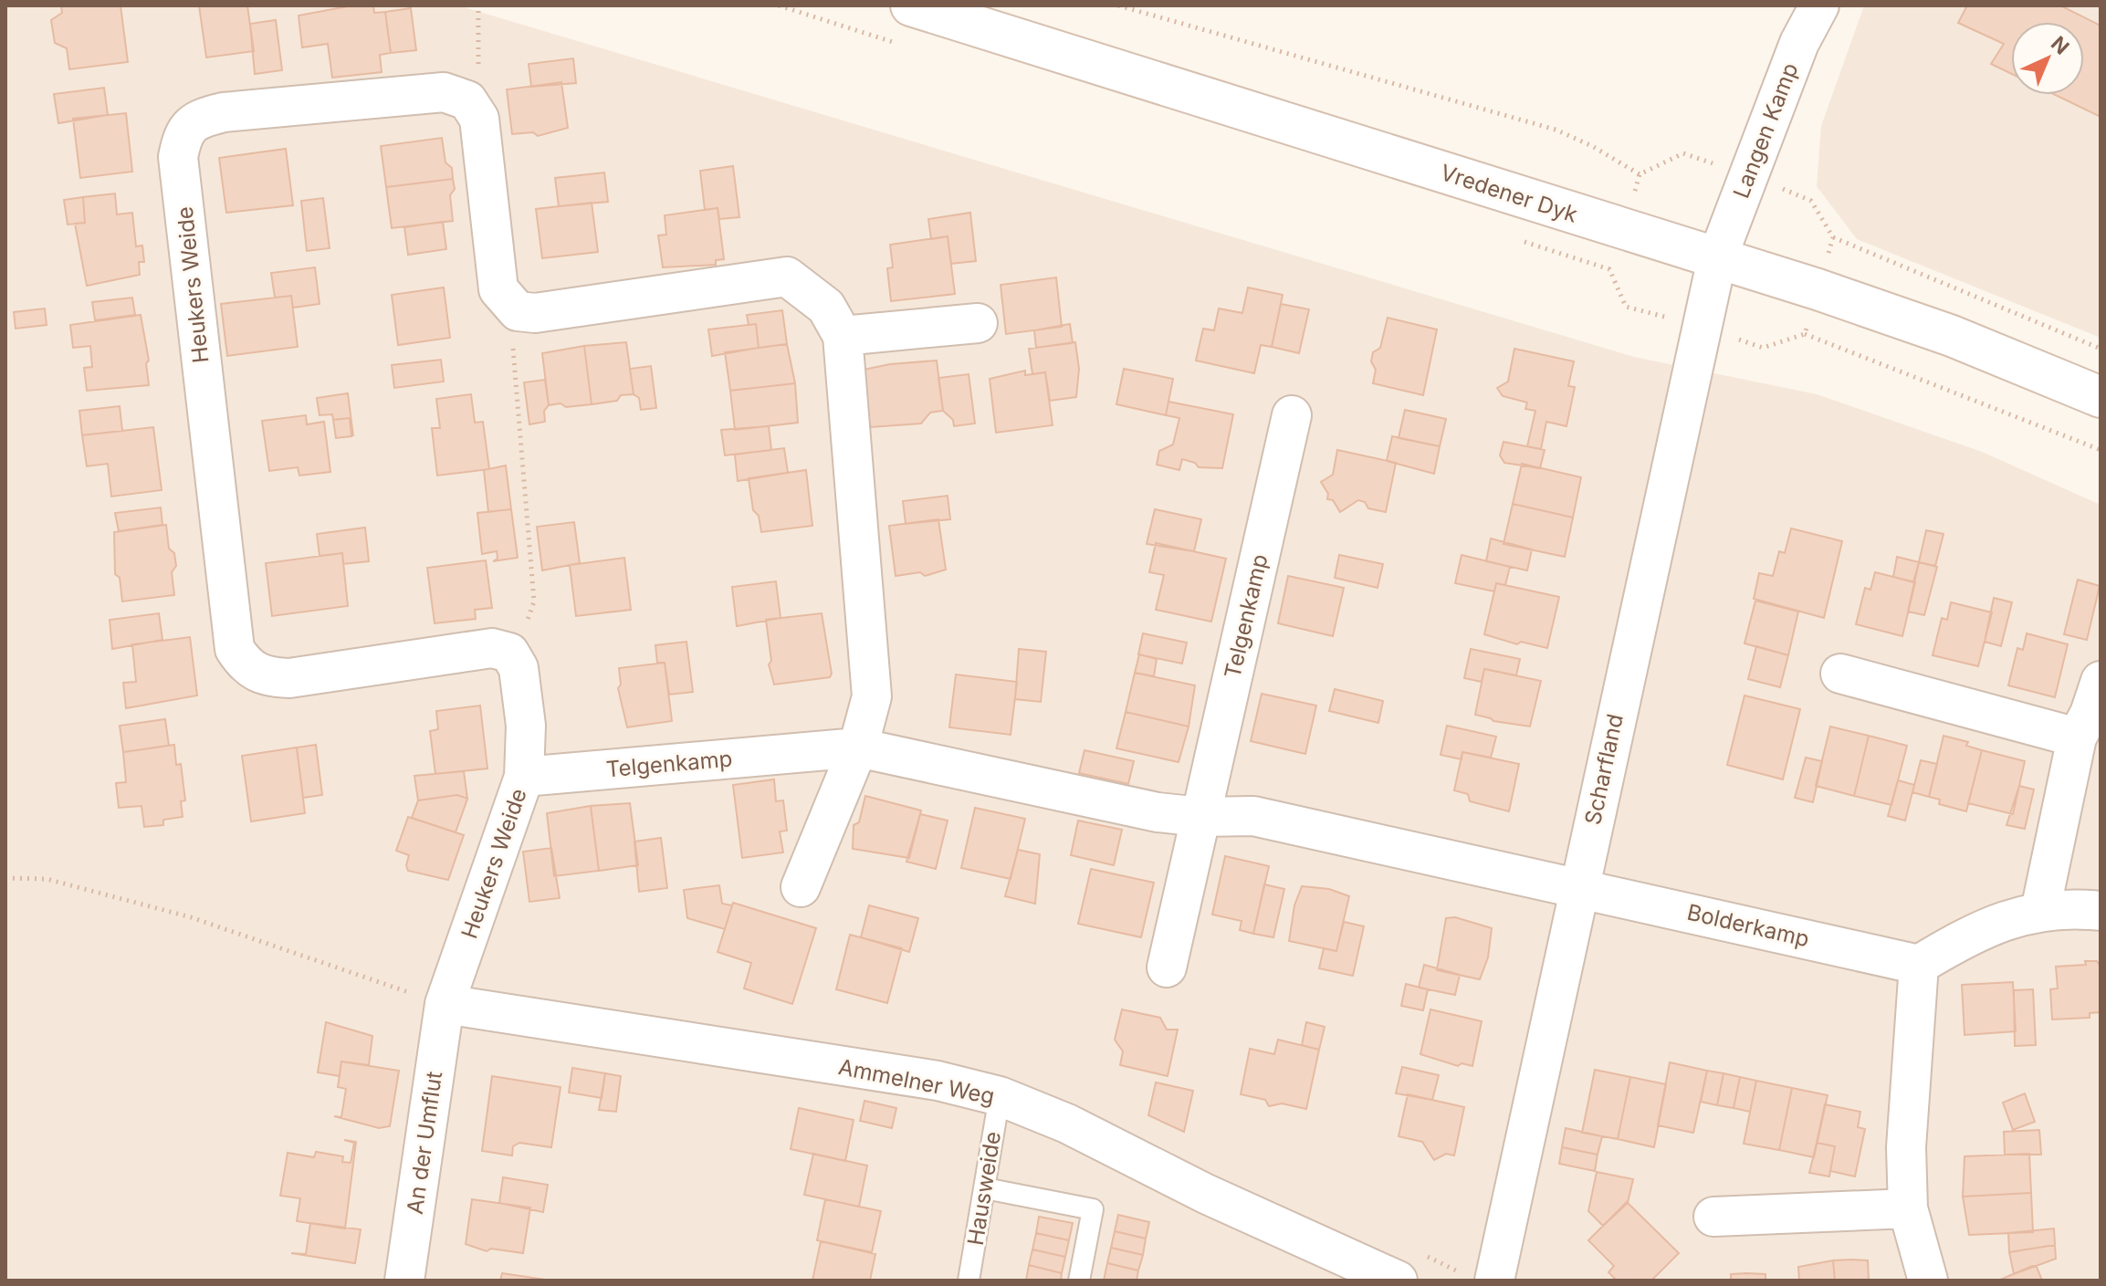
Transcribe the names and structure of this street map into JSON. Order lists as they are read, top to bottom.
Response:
{
  "streets": {
    "main road": ["Vredener Dyk"],
    "street": [
      "Langen Kamp",
      "Heukers Weide",
      "Telgenkamp",
      "Scharfland",
      "Bolderkamp",
      "Ammelner Weg",
      "An der Umflut"
    ],
    "lane": ["Hausweide"]
  },
  "crossings": [
    ["Langen Kamp", "Vredener Dyk"],
    ["Langen Kamp", "Scharfland"],
    ["Vredener Dyk", "Scharfland"],
    ["Heukers Weide", "Telgenkamp"],
    ["Heukers Weide", "Ammelner Weg"],
    ["Heukers Weide", "An der Umflut"],
    ["Telgenkamp", "Scharfland"],
    ["Telgenkamp", "Bolderkamp"],
    ["Scharfland", "Bolderkamp"],
    ["Ammelner Weg", "An der Umflut"],
    ["Ammelner Weg", "Hausweide"]
  ],
  "north": "top right"
}
